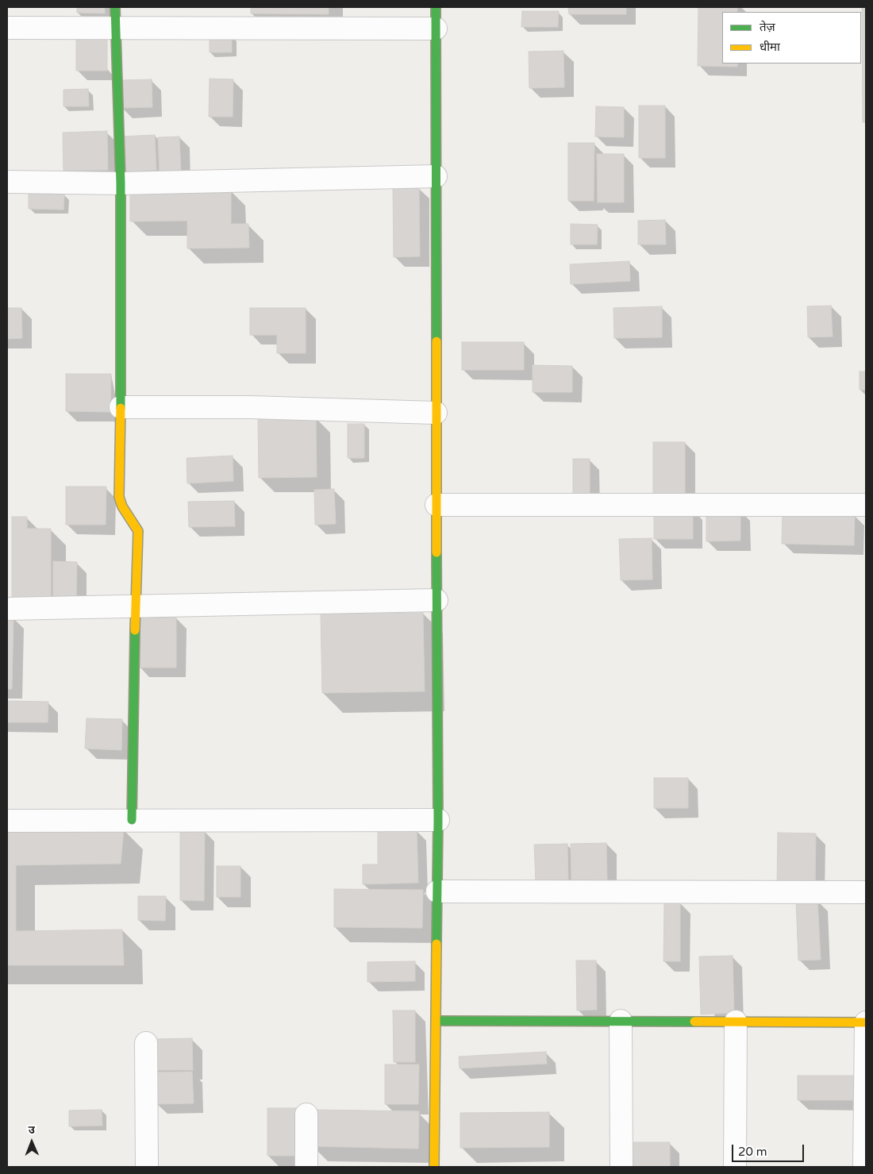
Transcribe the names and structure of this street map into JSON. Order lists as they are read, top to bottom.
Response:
{
  "legend": ["तेज़", "धीमा"],
  "scale_bar": "20 m",
  "north": "top"
}
